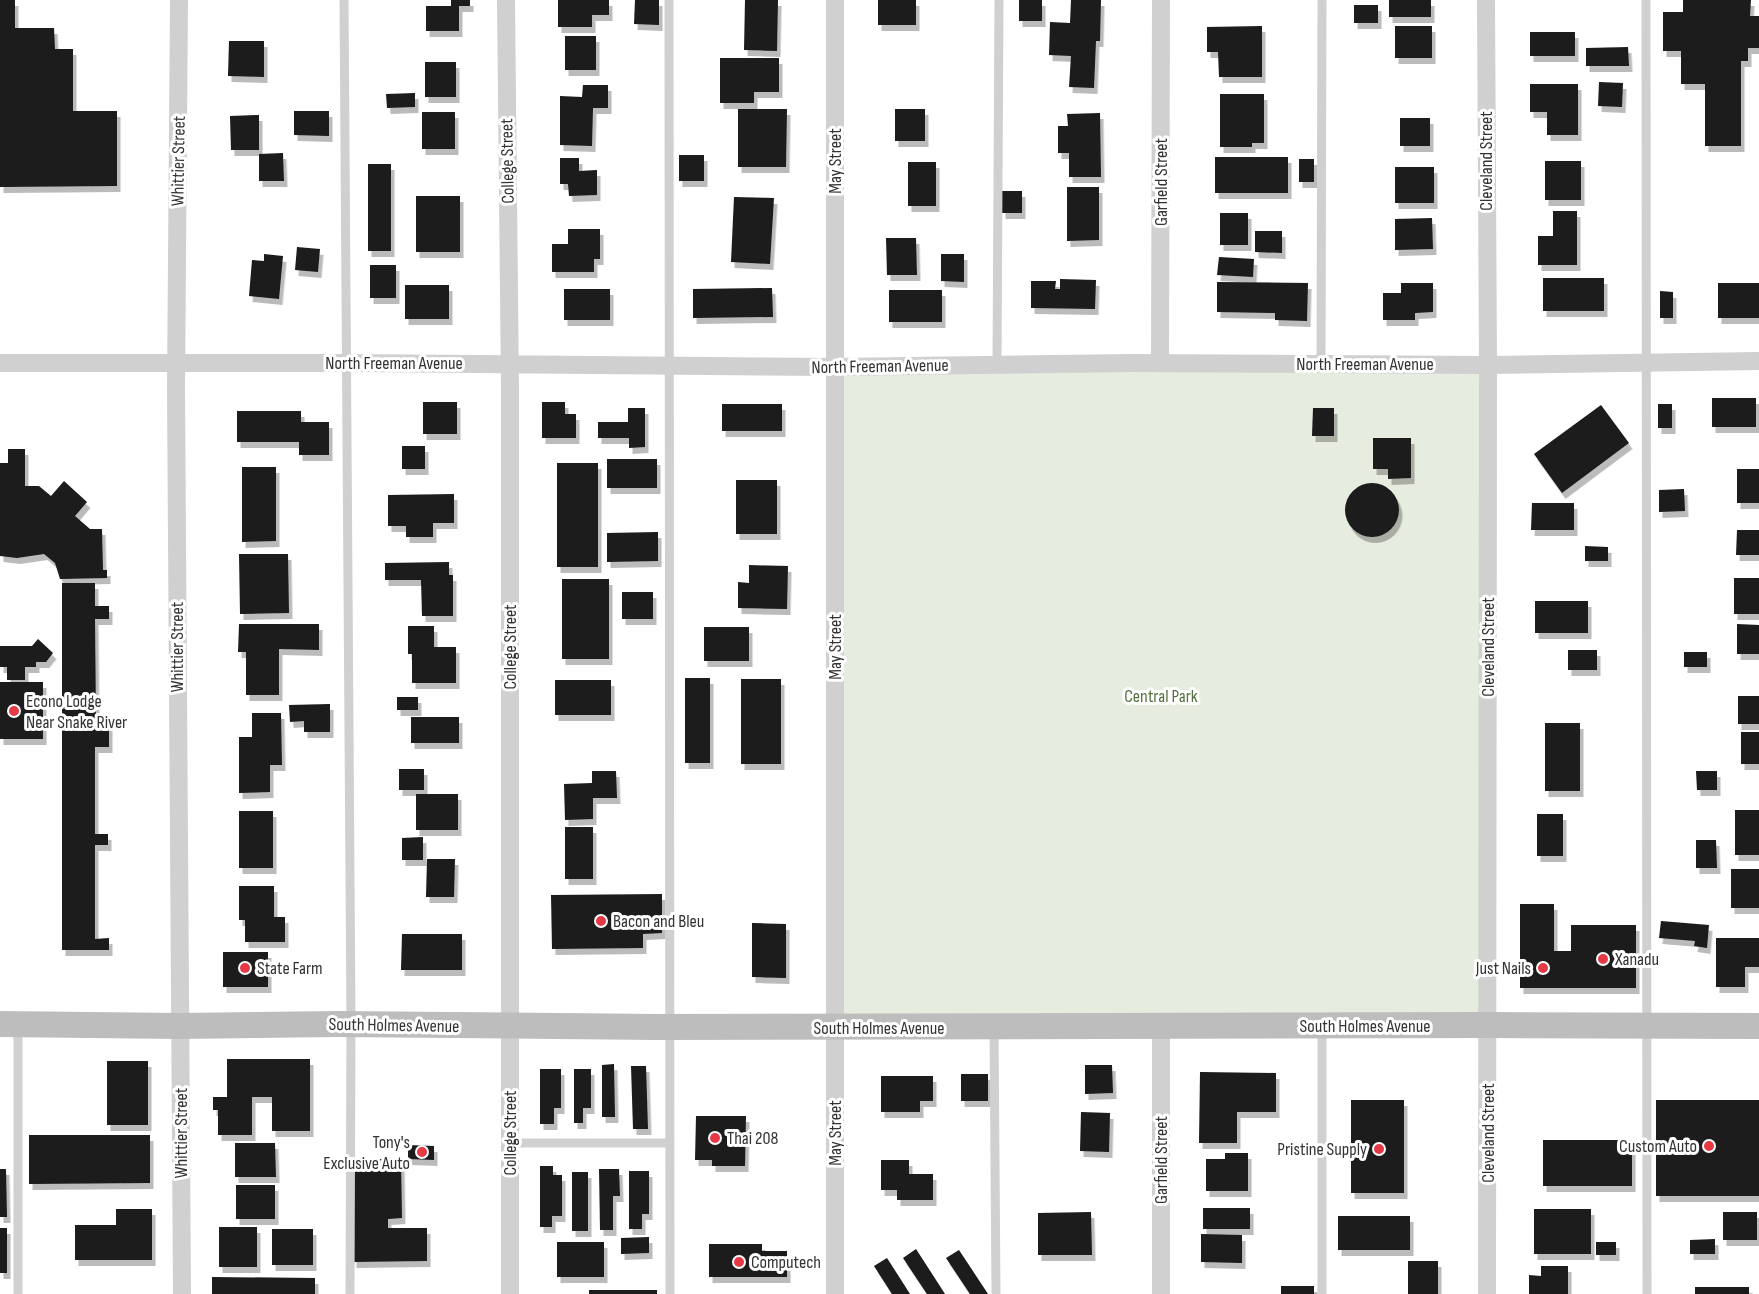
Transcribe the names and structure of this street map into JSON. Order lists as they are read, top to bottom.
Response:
{
  "streets": {
    "main road": ["South Holmes Avenue"],
    "street": [
      "Whittier Street",
      "College Street",
      "May Street",
      "Cleveland Street",
      "Garfield Street",
      "North Freeman Avenue"
    ]
  },
  "crossings": [
    ["Whittier Street", "North Freeman Avenue"],
    ["Whittier Street", "South Holmes Avenue"],
    ["College Street", "North Freeman Avenue"],
    ["College Street", "South Holmes Avenue"],
    ["May Street", "North Freeman Avenue"],
    ["May Street", "South Holmes Avenue"],
    ["Cleveland Street", "North Freeman Avenue"],
    ["Cleveland Street", "South Holmes Avenue"],
    ["Garfield Street", "North Freeman Avenue"],
    ["Garfield Street", "South Holmes Avenue"]
  ],
  "parks": ["Central Park"],
  "places": [
    "Econo Lodge Near Snake River",
    "Bacon and Bleu",
    "Xanadu",
    "State Farm",
    "Just Nails",
    "Thai 208",
    "Custom Auto",
    "Pristine Supply",
    "Tony's Exclusive Auto",
    "Computech"
  ]
}
